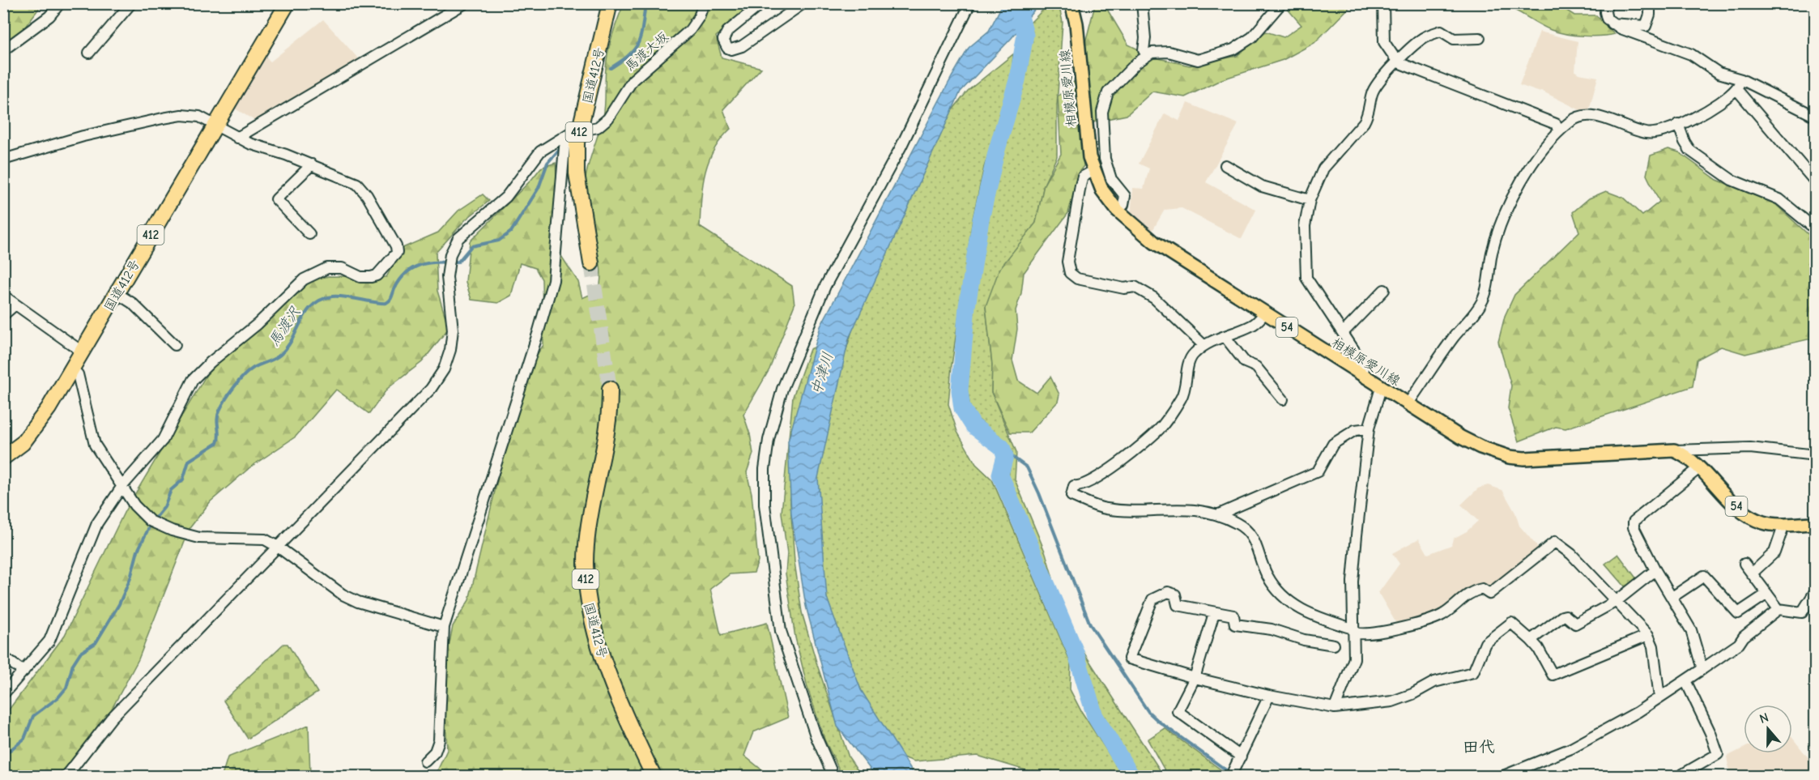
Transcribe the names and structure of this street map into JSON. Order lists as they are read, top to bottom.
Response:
{
  "streets": {
    "highway": ["国道412号", "412"],
    "main road": ["相模原愛川線", "54"],
    "street": ["馬渡大坂"]
  },
  "crossings": [
    ["馬渡大坂", "国道412号"],
    ["相模原愛川線", "54"]
  ],
  "districts": ["田代"],
  "water": ["馬渡沢", "中津川"],
  "north": "top"
}
